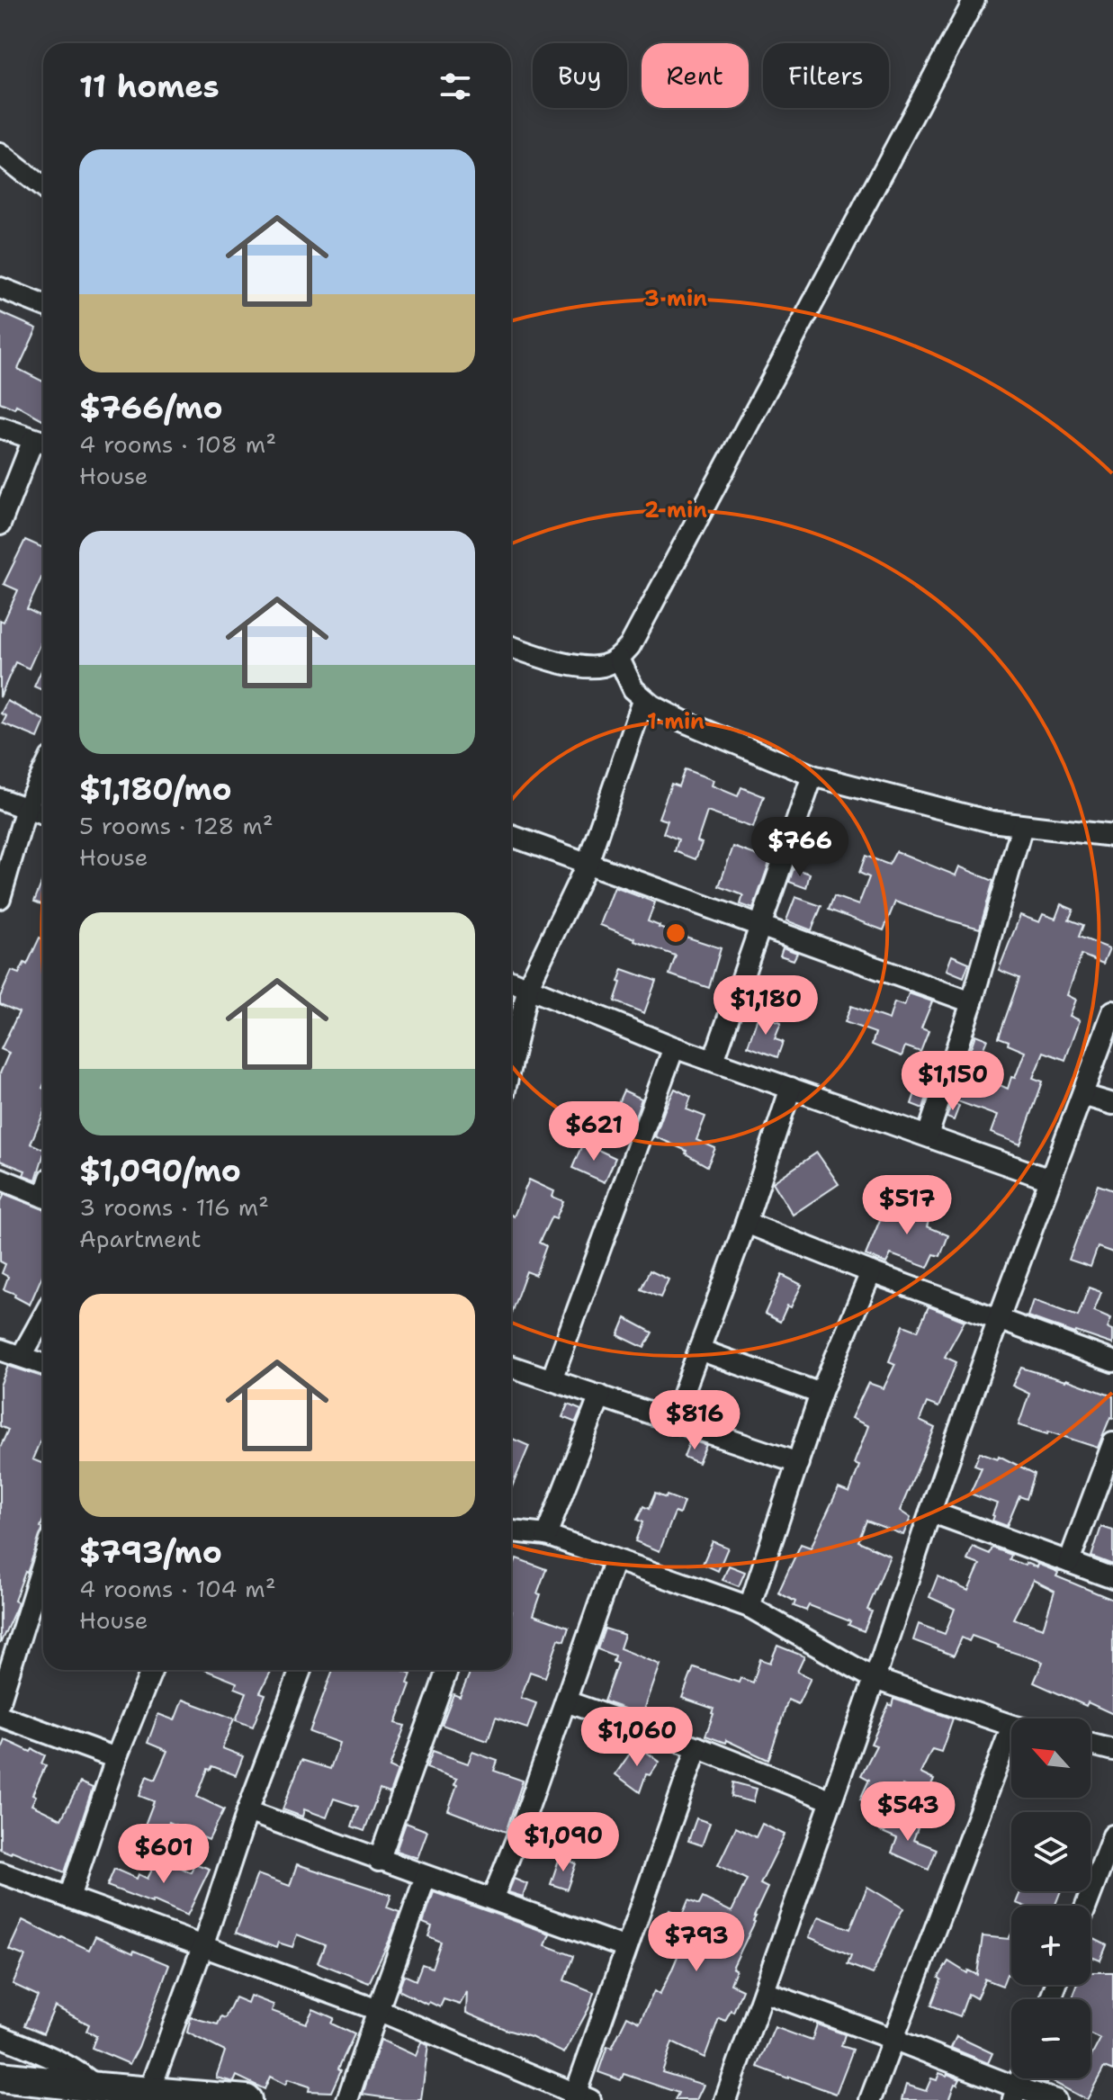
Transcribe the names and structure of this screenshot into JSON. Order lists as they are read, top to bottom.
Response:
{
  "north": "top left",
  "page": {
    "chip": ["Buy", "Rent", "Filters"],
    "heading": "11 homes",
    "list": [
      {
        "name": "$766/mo",
        "note": "4 rooms · 108 m² · House"
      },
      {
        "name": "$1,180/mo",
        "note": "5 rooms · 128 m² · House"
      },
      {
        "name": "$1,090/mo",
        "note": "3 rooms · 116 m² · Apartment"
      },
      {
        "name": "$793/mo",
        "note": "4 rooms · 104 m² · House"
      }
    ],
    "price": [
      "$766",
      "$1,180",
      "$1,150",
      "$621",
      "$517",
      "$816",
      "$1,060",
      "$543",
      "$1,090",
      "$601",
      "$793"
    ],
    "map_buttons": ["+", "−"]
  },
  "rings": ["3 min", "2 min", "1 min"]
}
